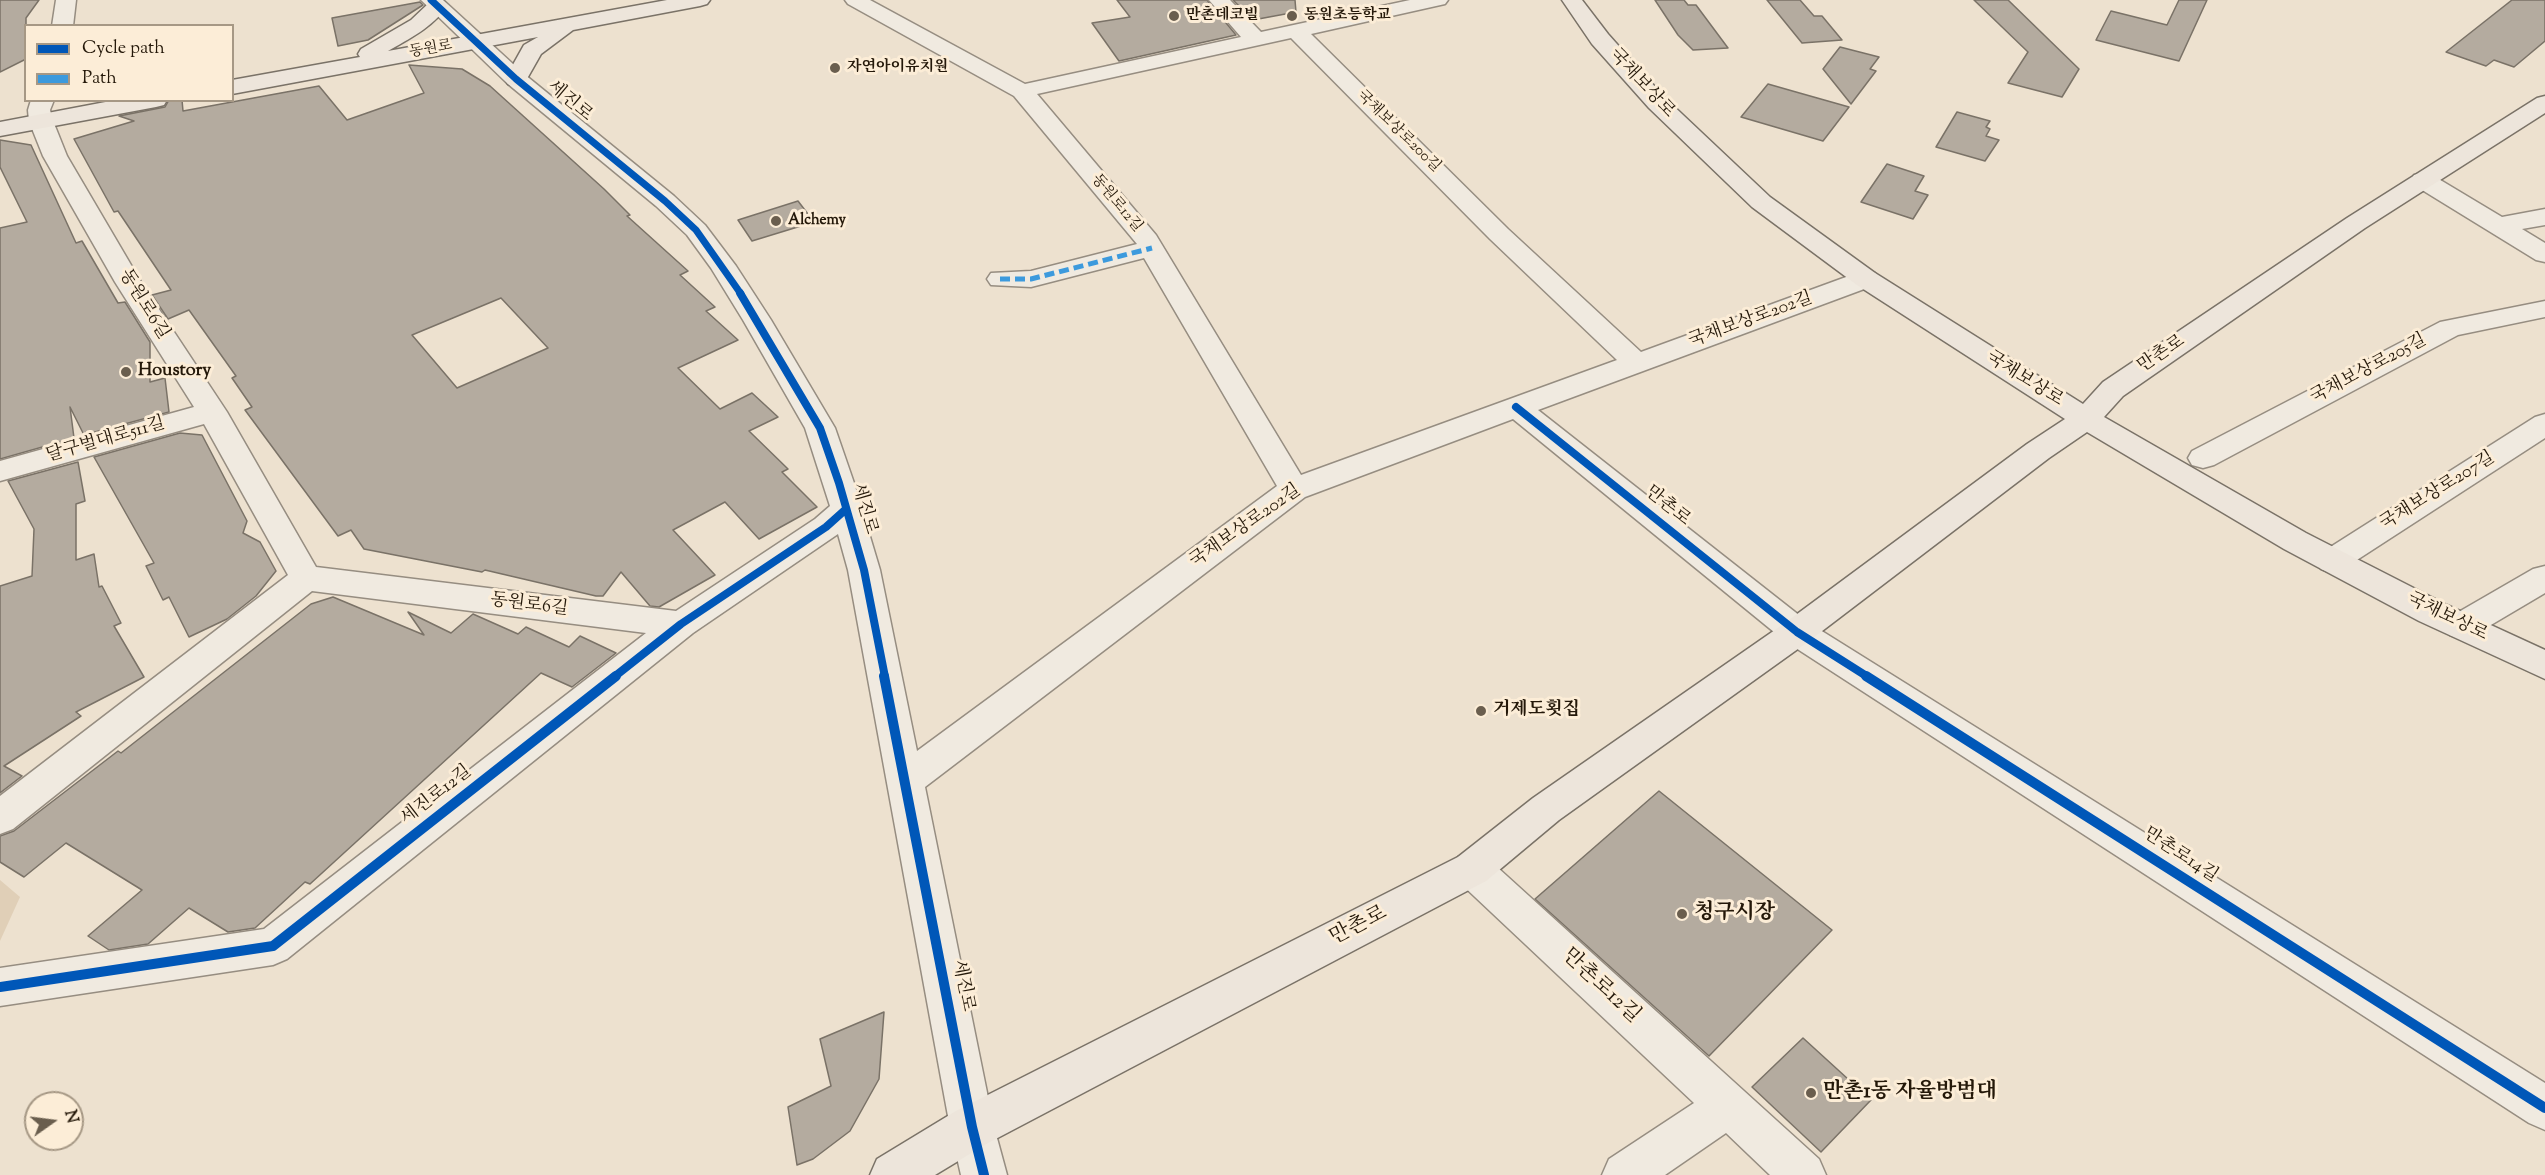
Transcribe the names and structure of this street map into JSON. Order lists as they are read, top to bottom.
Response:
{
  "streets": {
    "main road": ["동원로", "국채보상로", "만촌로"],
    "street": [
      "세진로",
      "국채보상로200길",
      "동원로12길",
      "동원로6길",
      "국채보상로202길",
      "국채보상로205길",
      "달구벌대로511길",
      "국채보상로207길",
      "세진로12길",
      "만촌로14길",
      "만촌로12길"
    ]
  },
  "crossings": [
    ["동원로", "세진로"],
    ["국채보상로", "국채보상로202길"],
    ["국채보상로", "만촌로"],
    ["국채보상로", "국채보상로207길"],
    ["세진로", "국채보상로202길"],
    ["세진로", "만촌로"],
    ["세진로", "세진로12길"],
    ["국채보상로200길", "국채보상로202길"],
    ["동원로12길", "국채보상로202길"],
    ["동원로6길", "달구벌대로511길"],
    ["동원로6길", "세진로12길"],
    ["국채보상로202길", "만촌로"],
    ["만촌로", "만촌로14길"],
    ["만촌로", "만촌로12길"]
  ],
  "places": [
    "만촌데코빌",
    "동원초등학교",
    "자연아이유치원",
    "Alchemy",
    "Houstory",
    "거제도횟집",
    "청구시장",
    "만촌1동 자율방범대"
  ],
  "legend": ["Cycle path", "Path"],
  "north": "right"
}
